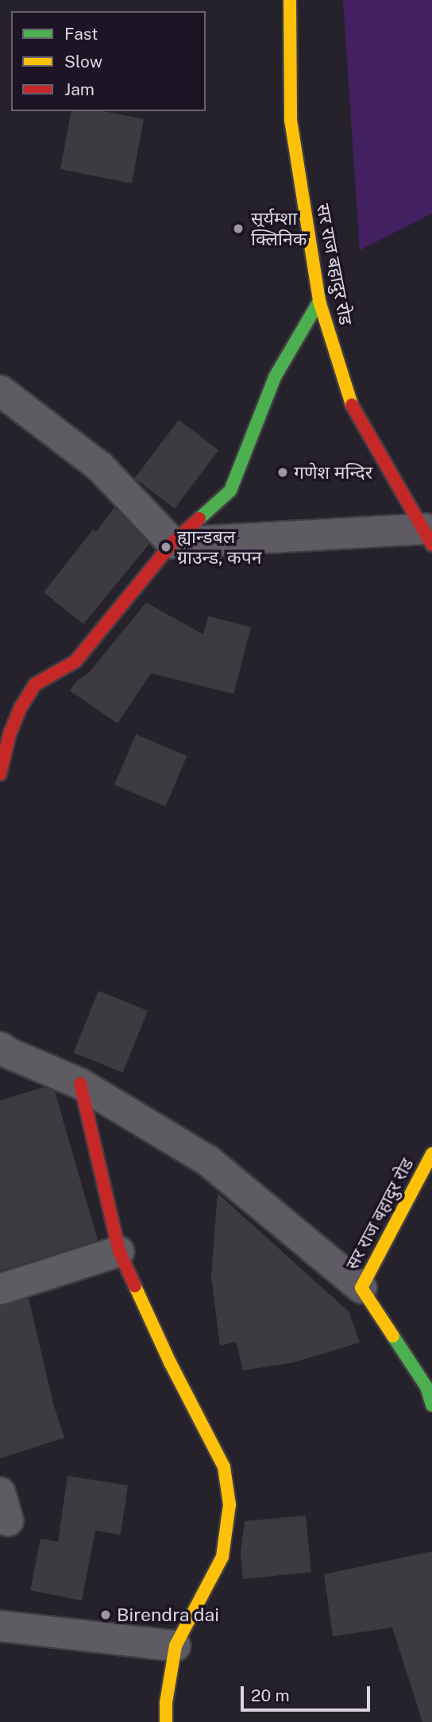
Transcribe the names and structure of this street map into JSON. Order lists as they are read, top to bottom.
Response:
{
  "streets": {
    "street": ["सर राज बहादुर रोड"]
  },
  "places": [
    "सूर्यम्शा क्लिनिक",
    "गणेश मन्दिर",
    "ह्यान्डबल ग्राउन्ड, कपन",
    "Birendra dai"
  ],
  "legend": ["Fast", "Slow", "Jam"],
  "scale_bar": "20 m"
}
